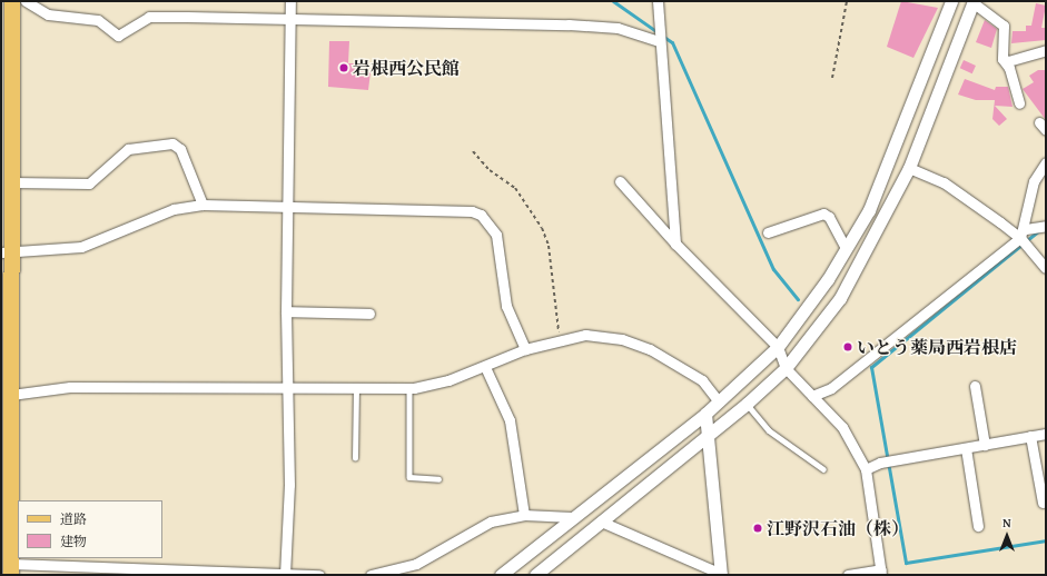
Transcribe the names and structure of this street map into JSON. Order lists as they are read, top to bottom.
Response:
{
  "places": ["岩根西公民館", "いとう薬局西岩根店", "江野沢石油（株）"],
  "legend": ["道路", "建物"],
  "north": "top"
}
